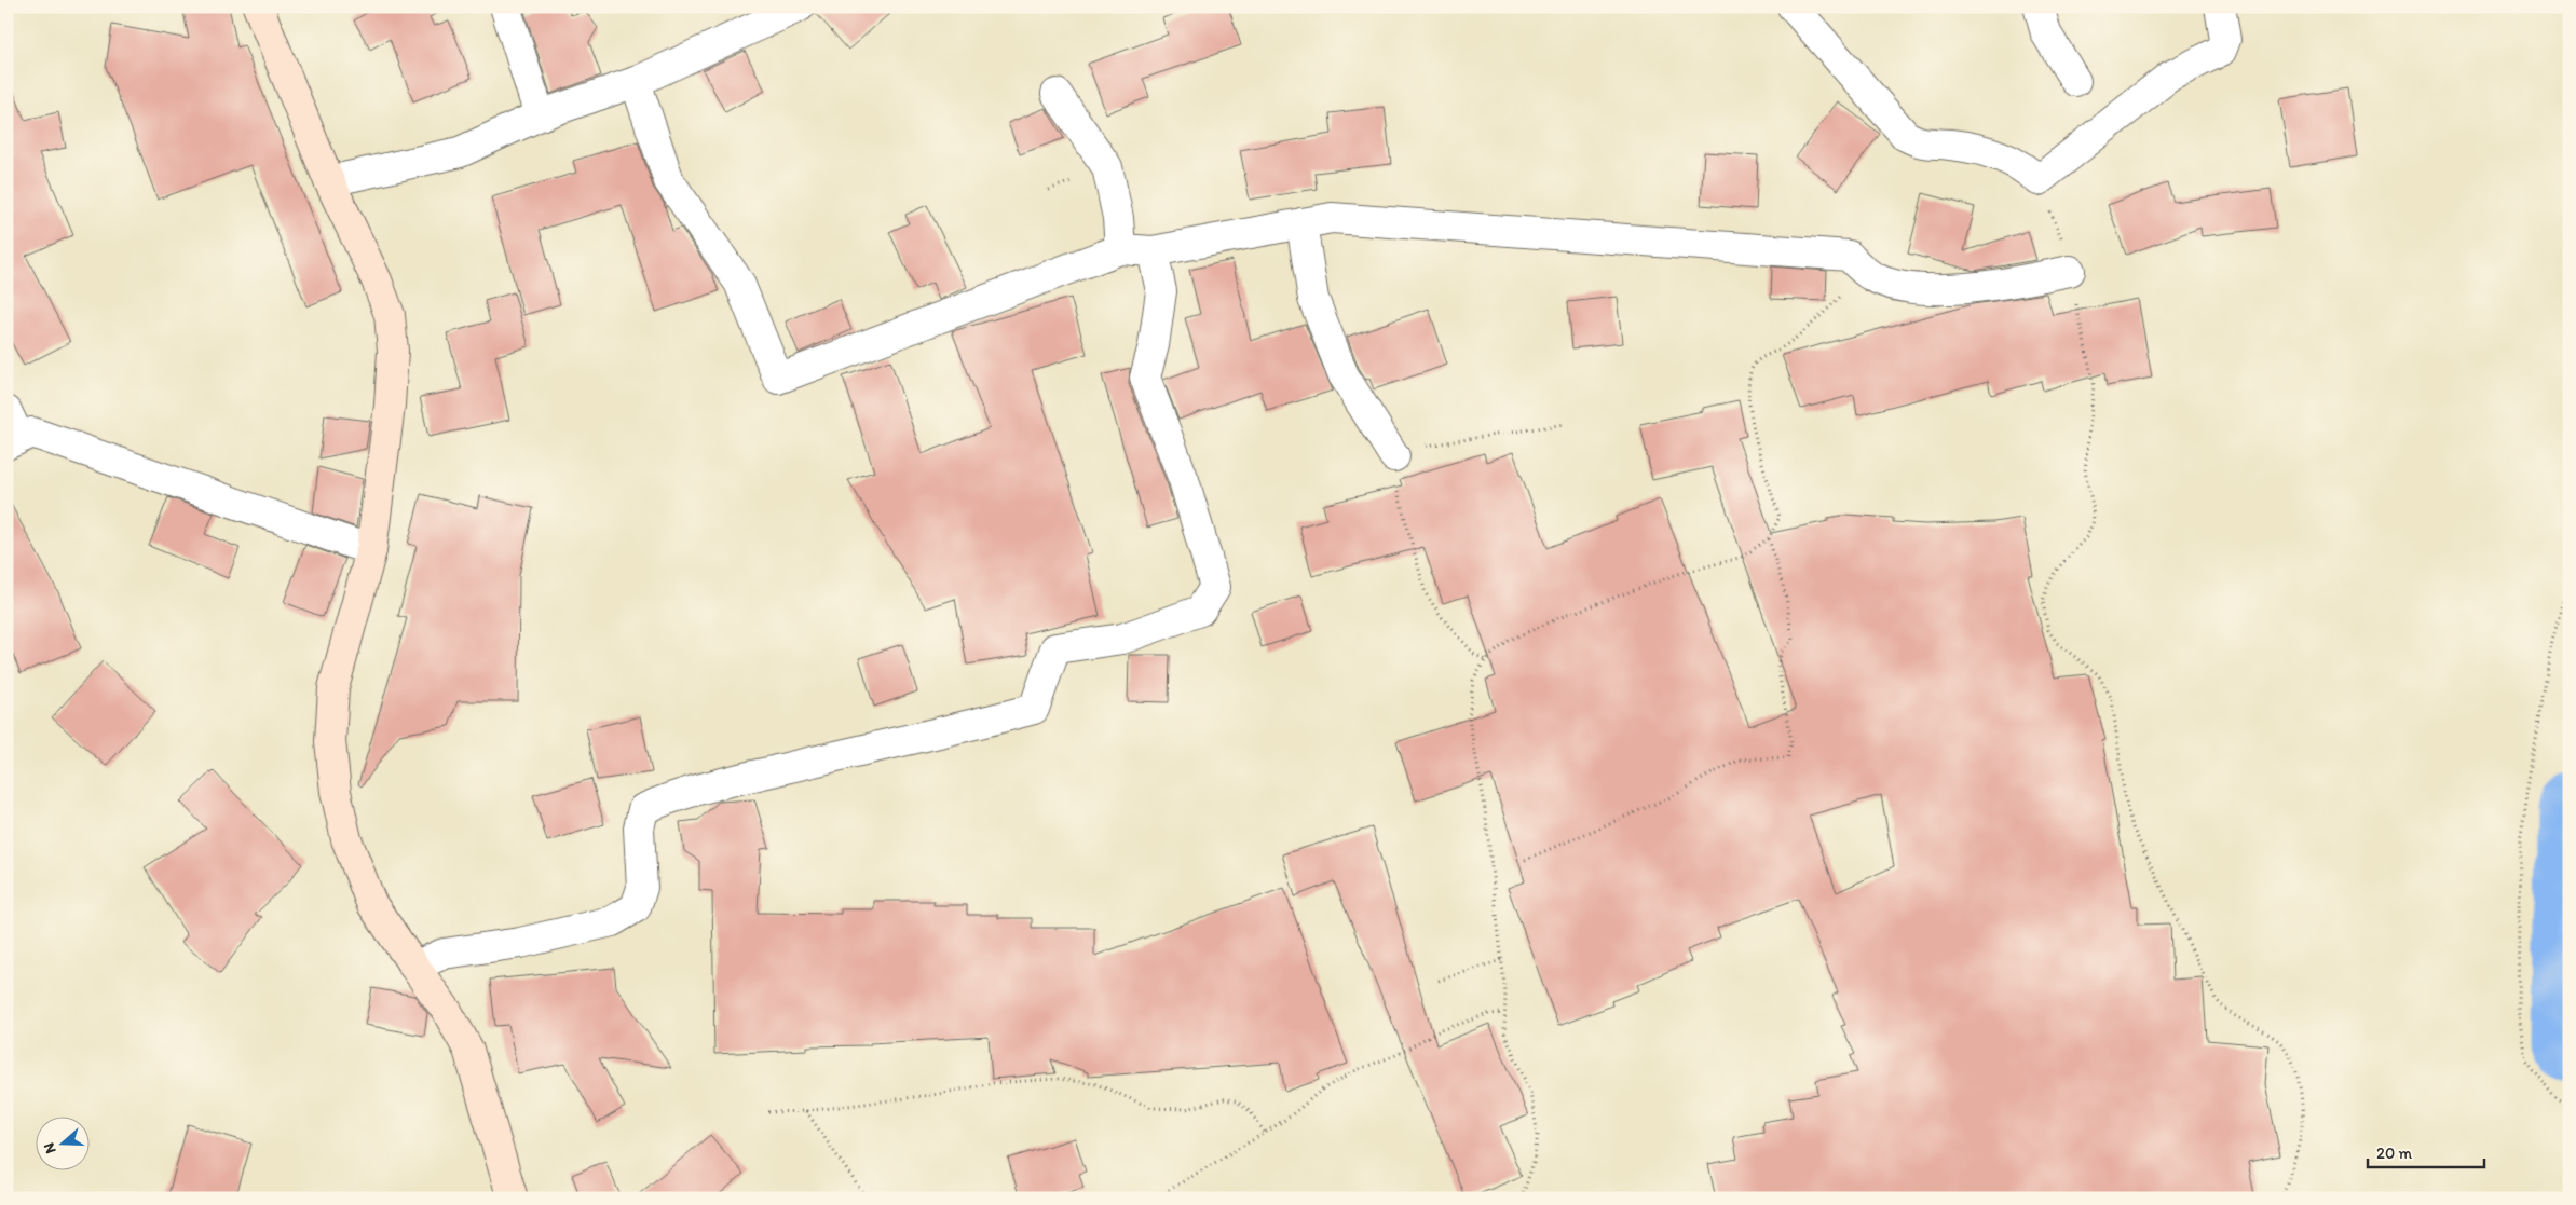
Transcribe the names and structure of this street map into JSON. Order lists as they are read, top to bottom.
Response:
{
  "scale_bar": "20 m",
  "north": "left"
}
